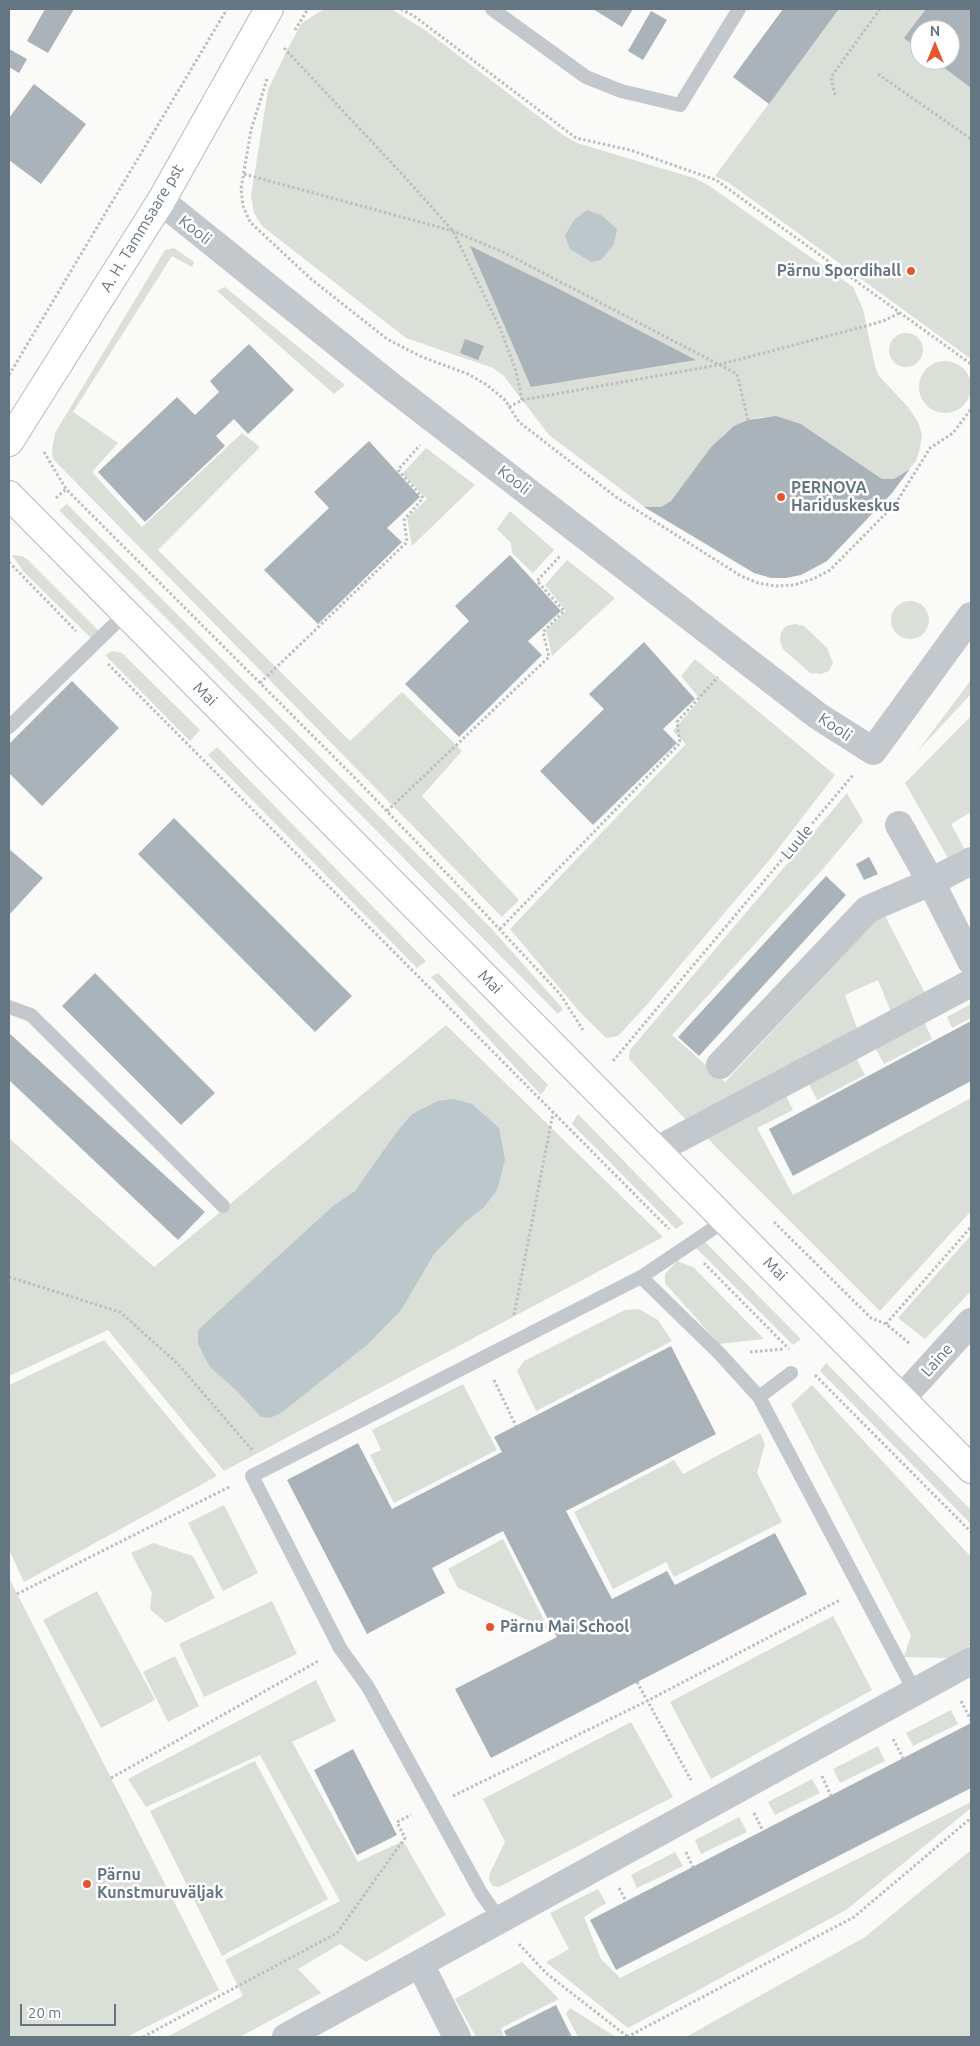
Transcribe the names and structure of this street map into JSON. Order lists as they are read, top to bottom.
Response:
{
  "streets": {
    "street": [
      "A. H. Tammsaare pst",
      "Kooli",
      "Mai",
      "Laine"
    ],
    "path": ["Luule"]
  },
  "crossings": [
    ["A. H. Tammsaare pst", "Kooli"],
    ["Kooli", "Luule"],
    ["Mai", "Laine"]
  ],
  "places": [
    "Pärnu Spordihall",
    "PERNOVA Hariduskeskus",
    "Pärnu Mai School",
    "Pärnu Kunstmuruväljak"
  ],
  "scale_bar": "20 m",
  "north": "top"
}
